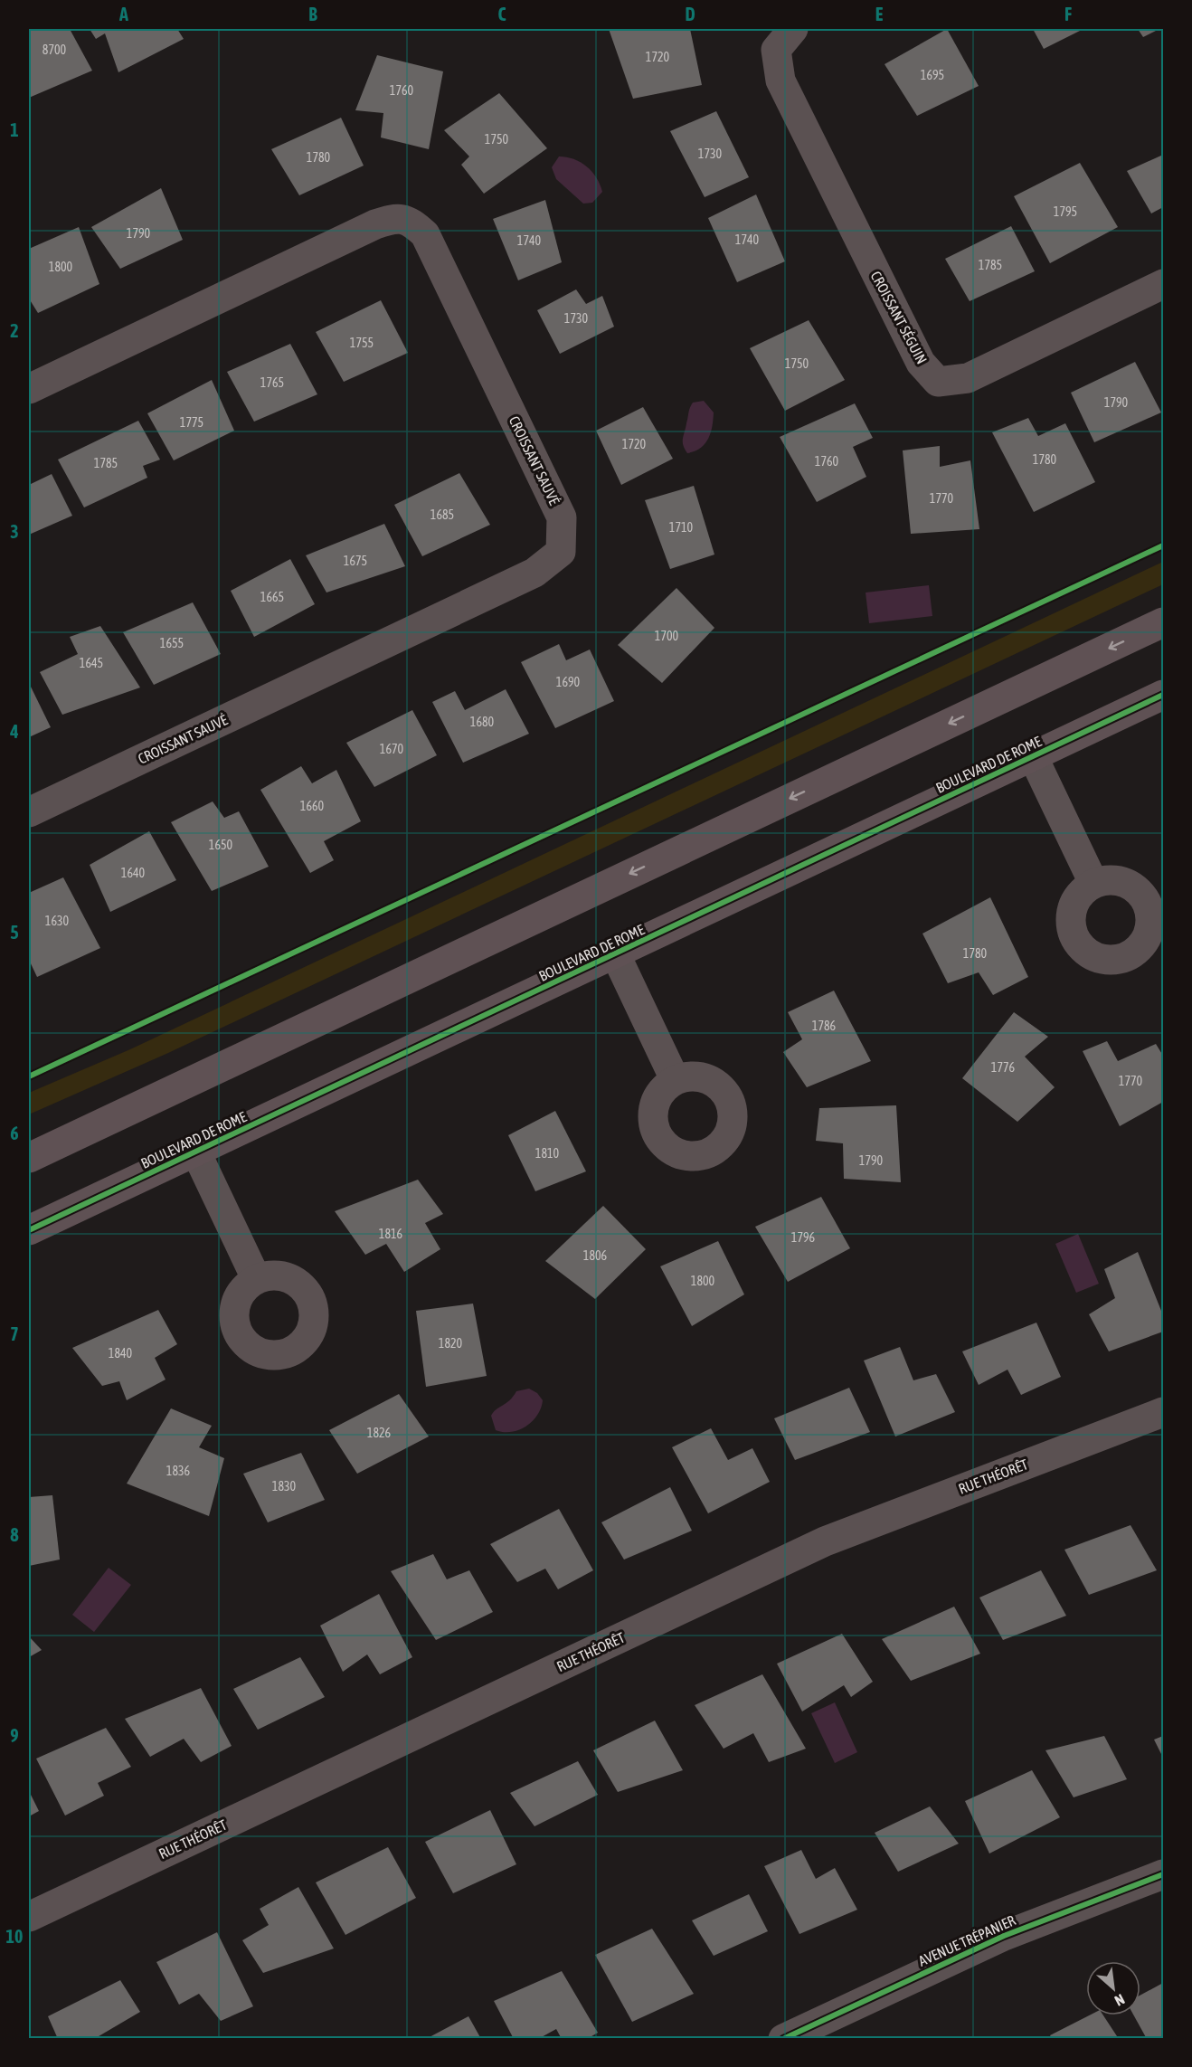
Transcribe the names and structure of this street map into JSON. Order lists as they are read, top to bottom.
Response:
{
  "streets": {
    "main road": ["BOULEVARD DE ROME"],
    "street": [
      "CROISSANT SÉGUIN",
      "CROISSANT SAUVÉ",
      "RUE THÉORÊT",
      "AVENUE TRÉPANIER"
    ]
  },
  "house_numbers": [
    "8700",
    "1720",
    "1695",
    "1760",
    "1750",
    "1730",
    "1780",
    "1795",
    "1790",
    "1740",
    "1740",
    "1785",
    "1800",
    "1730",
    "1755",
    "1750",
    "1765",
    "1790",
    "1775",
    "1720",
    "1780",
    "1760",
    "1785",
    "1770",
    "1685",
    "1710",
    "1675",
    "1665",
    "1700",
    "1655",
    "1645",
    "1690",
    "1680",
    "1670",
    "1660",
    "1650",
    "1640",
    "1630",
    "1780",
    "1786",
    "1776",
    "1770",
    "1810",
    "1790",
    "1816",
    "1796",
    "1806",
    "1800",
    "1820",
    "1840",
    "1826",
    "1836",
    "1830"
  ],
  "north": "bottom right",
  "grid": {
    "columns": [
      "A",
      "B",
      "C",
      "D",
      "E",
      "F"
    ],
    "rows": [
      "1",
      "2",
      "3",
      "4",
      "5",
      "6",
      "7",
      "8",
      "9",
      "10"
    ]
  }
}
